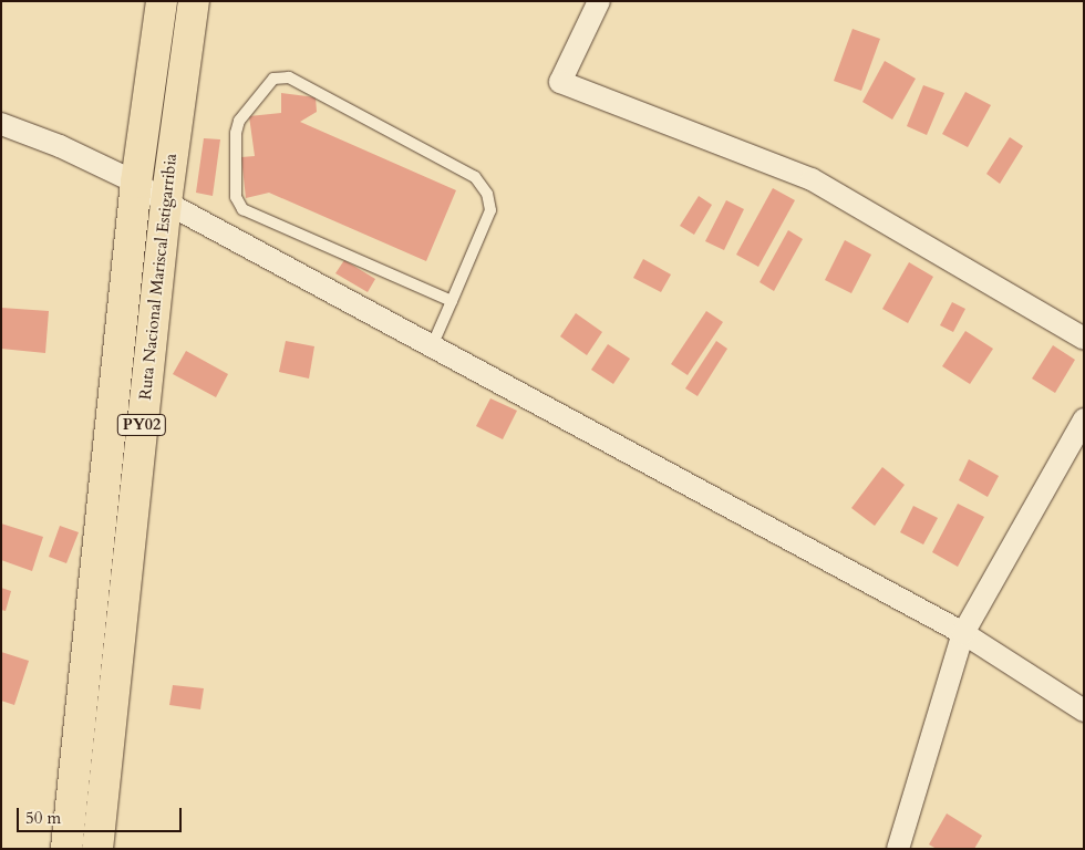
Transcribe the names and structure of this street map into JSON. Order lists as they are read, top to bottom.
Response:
{
  "streets": {
    "highway": ["Ruta Nacional Mariscal Estigarribia", "PY02"]
  },
  "scale_bar": "50 m"
}
